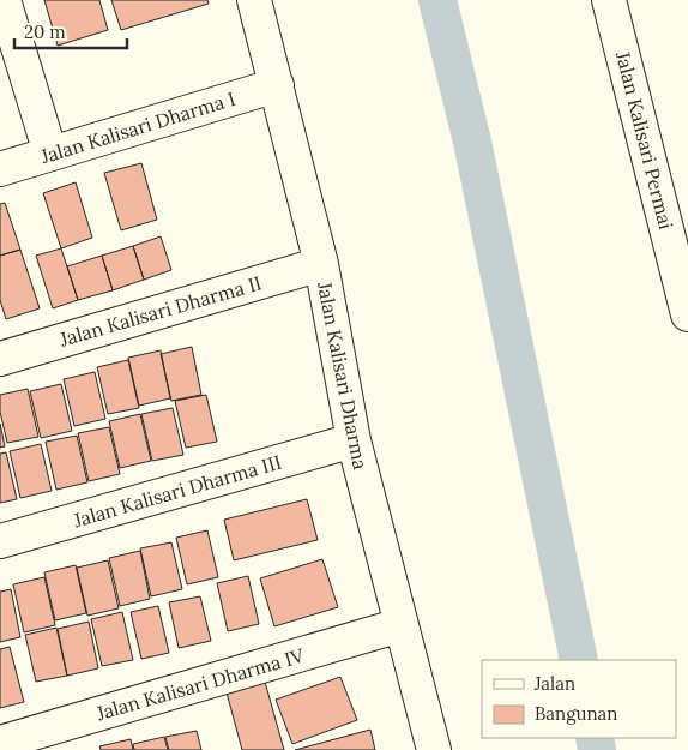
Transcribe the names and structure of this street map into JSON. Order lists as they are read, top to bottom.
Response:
{
  "streets": {
    "street": [
      "Jalan Kalisari Dharma I",
      "Jalan Kalisari Permai",
      "Jalan Kalisari Dharma II",
      "Jalan Kalisari Dharma",
      "Jalan Kalisari Dharma III",
      "Jalan Kalisari Dharma IV"
    ]
  },
  "crossings": [
    ["Jalan Kalisari Dharma I", "Jalan Kalisari Dharma"],
    ["Jalan Kalisari Dharma II", "Jalan Kalisari Dharma"],
    ["Jalan Kalisari Dharma", "Jalan Kalisari Dharma III"],
    ["Jalan Kalisari Dharma", "Jalan Kalisari Dharma IV"]
  ],
  "legend": ["Jalan", "Bangunan"],
  "scale_bar": "20 m"
}
